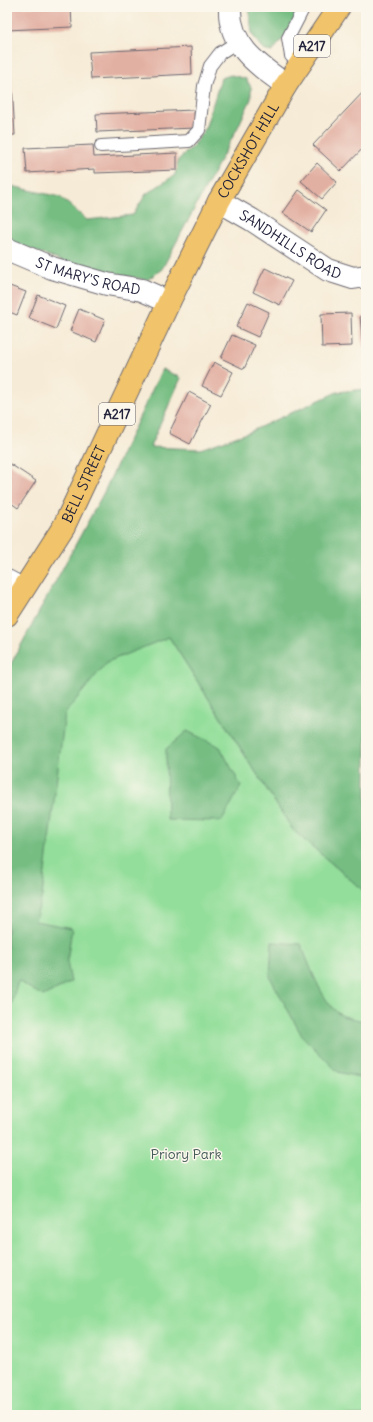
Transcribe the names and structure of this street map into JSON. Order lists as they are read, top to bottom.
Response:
{
  "streets": {
    "main road": ["A217", "COCKSHOT HILL", "BELL STREET"],
    "street": ["SANDHILLS ROAD", "ST MARY'S ROAD"]
  },
  "crossings": [
    ["COCKSHOT HILL", "SANDHILLS ROAD"],
    ["COCKSHOT HILL", "ST MARY'S ROAD"],
    ["COCKSHOT HILL", "BELL STREET"],
    ["ST MARY'S ROAD", "BELL STREET"]
  ],
  "parks": ["Priory Park"]
}
